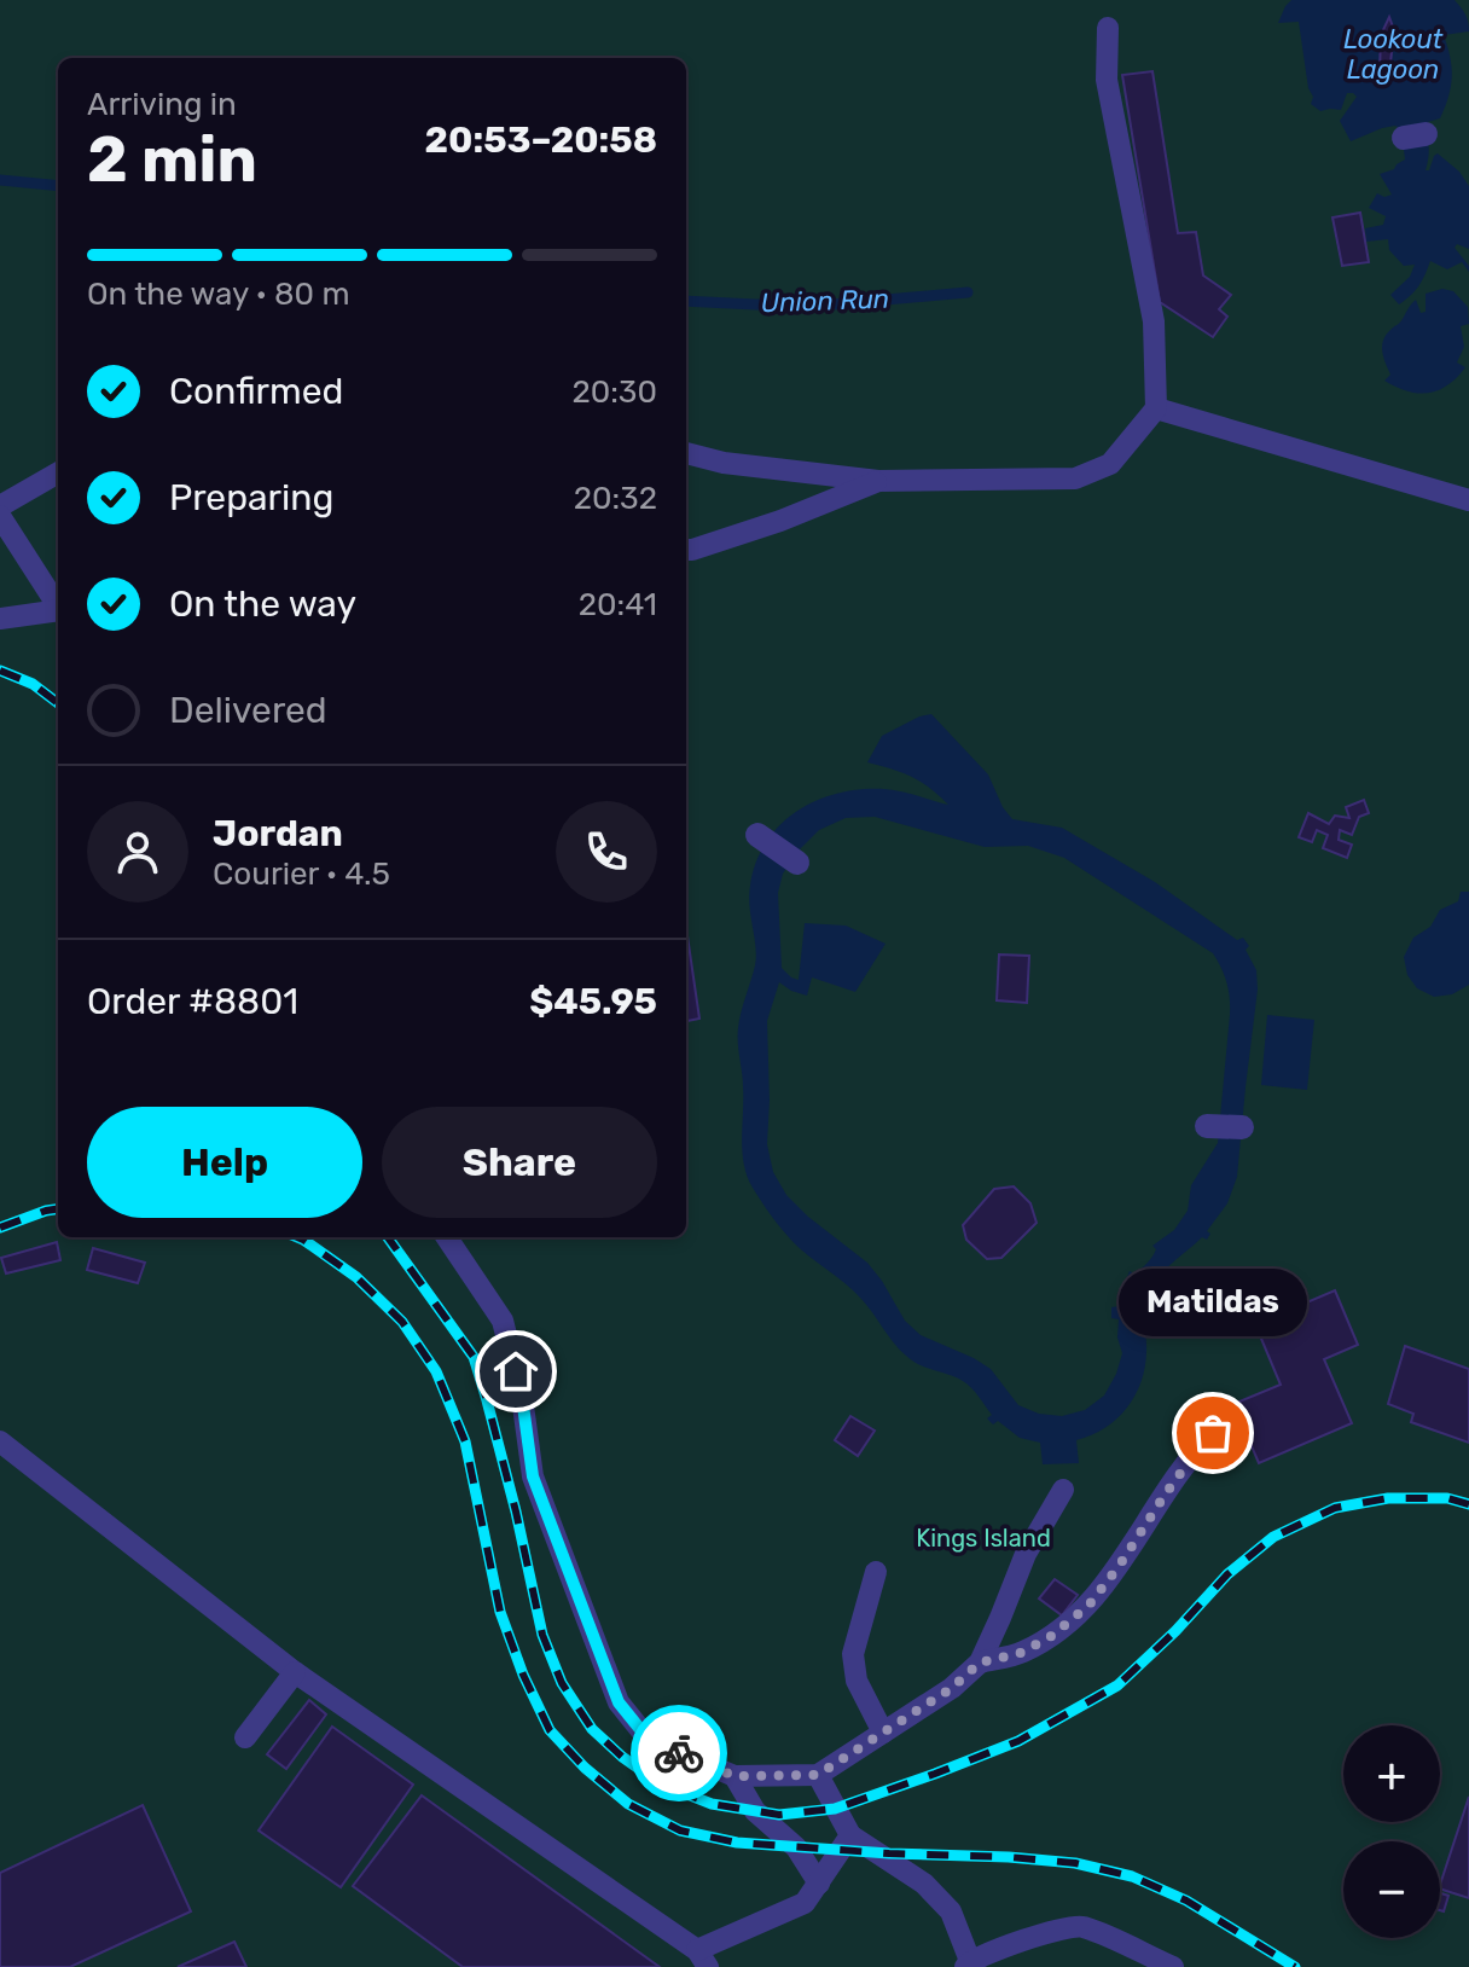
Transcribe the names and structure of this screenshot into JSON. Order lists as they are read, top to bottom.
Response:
{
  "water": ["Lookout Lagoon", "Union Run"],
  "parks": ["Kings Island"],
  "places": ["Matildas"],
  "page": {
    "heading": ["2 min", "Arriving in", "20:53–20:58"],
    "panel": [
      "Jordan",
      "Courier · 4.5",
      "Order #8801",
      "$45.95"
    ],
    "bar": "On the way · 80 m",
    "list": [
      ["Confirmed", "20:30"],
      ["Preparing", "20:32"],
      ["On the way", "20:41"],
      "Delivered"
    ],
    "buttons": ["Help", "Share"],
    "bubble": "Matildas",
    "map_buttons": ["+", "−"]
  }
}
